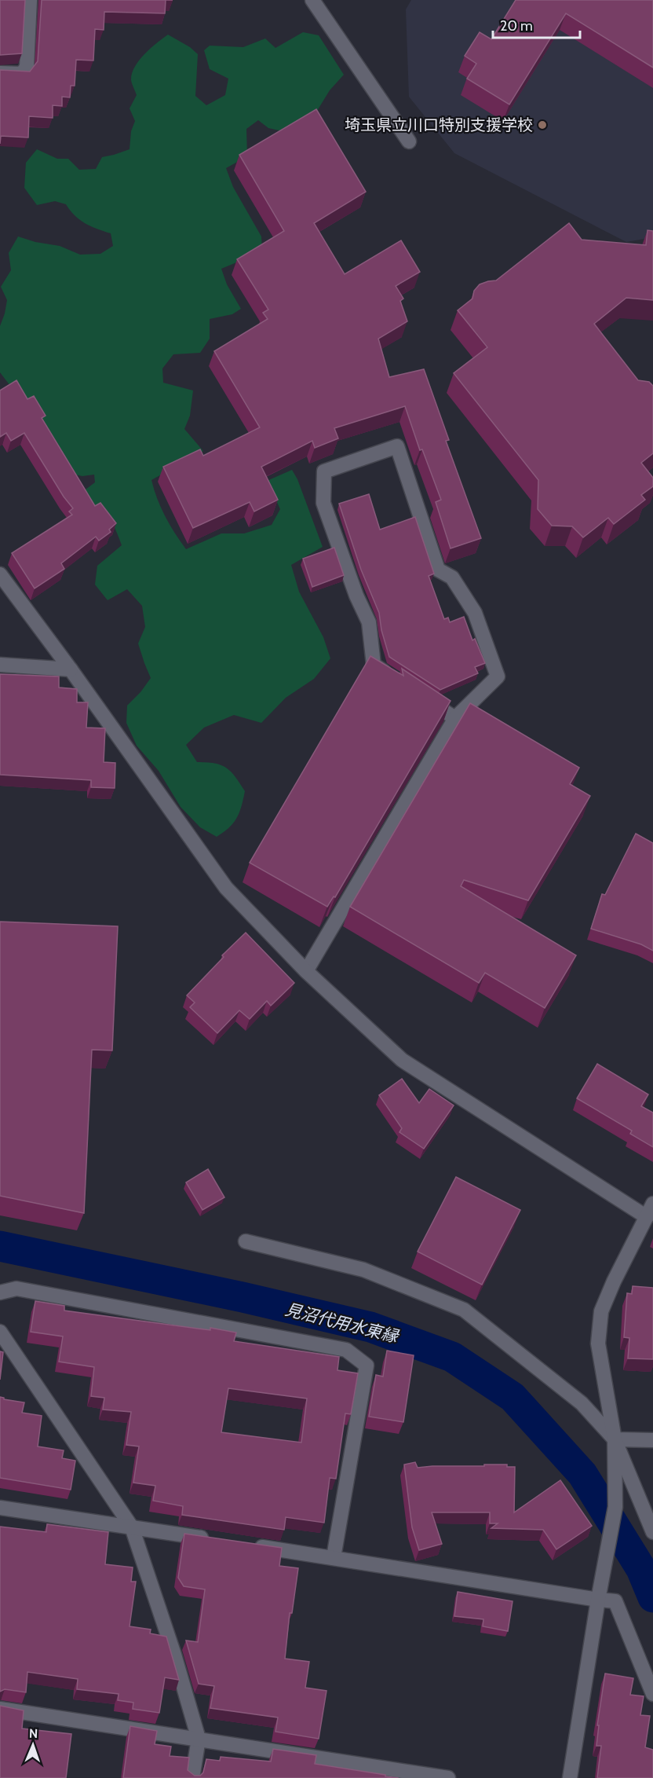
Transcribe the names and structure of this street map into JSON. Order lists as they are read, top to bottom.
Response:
{
  "water": ["見沼代用水東縁"],
  "places": ["埼玉県立川口特別支援学校"],
  "scale_bar": "20 m",
  "north": "top"
}
